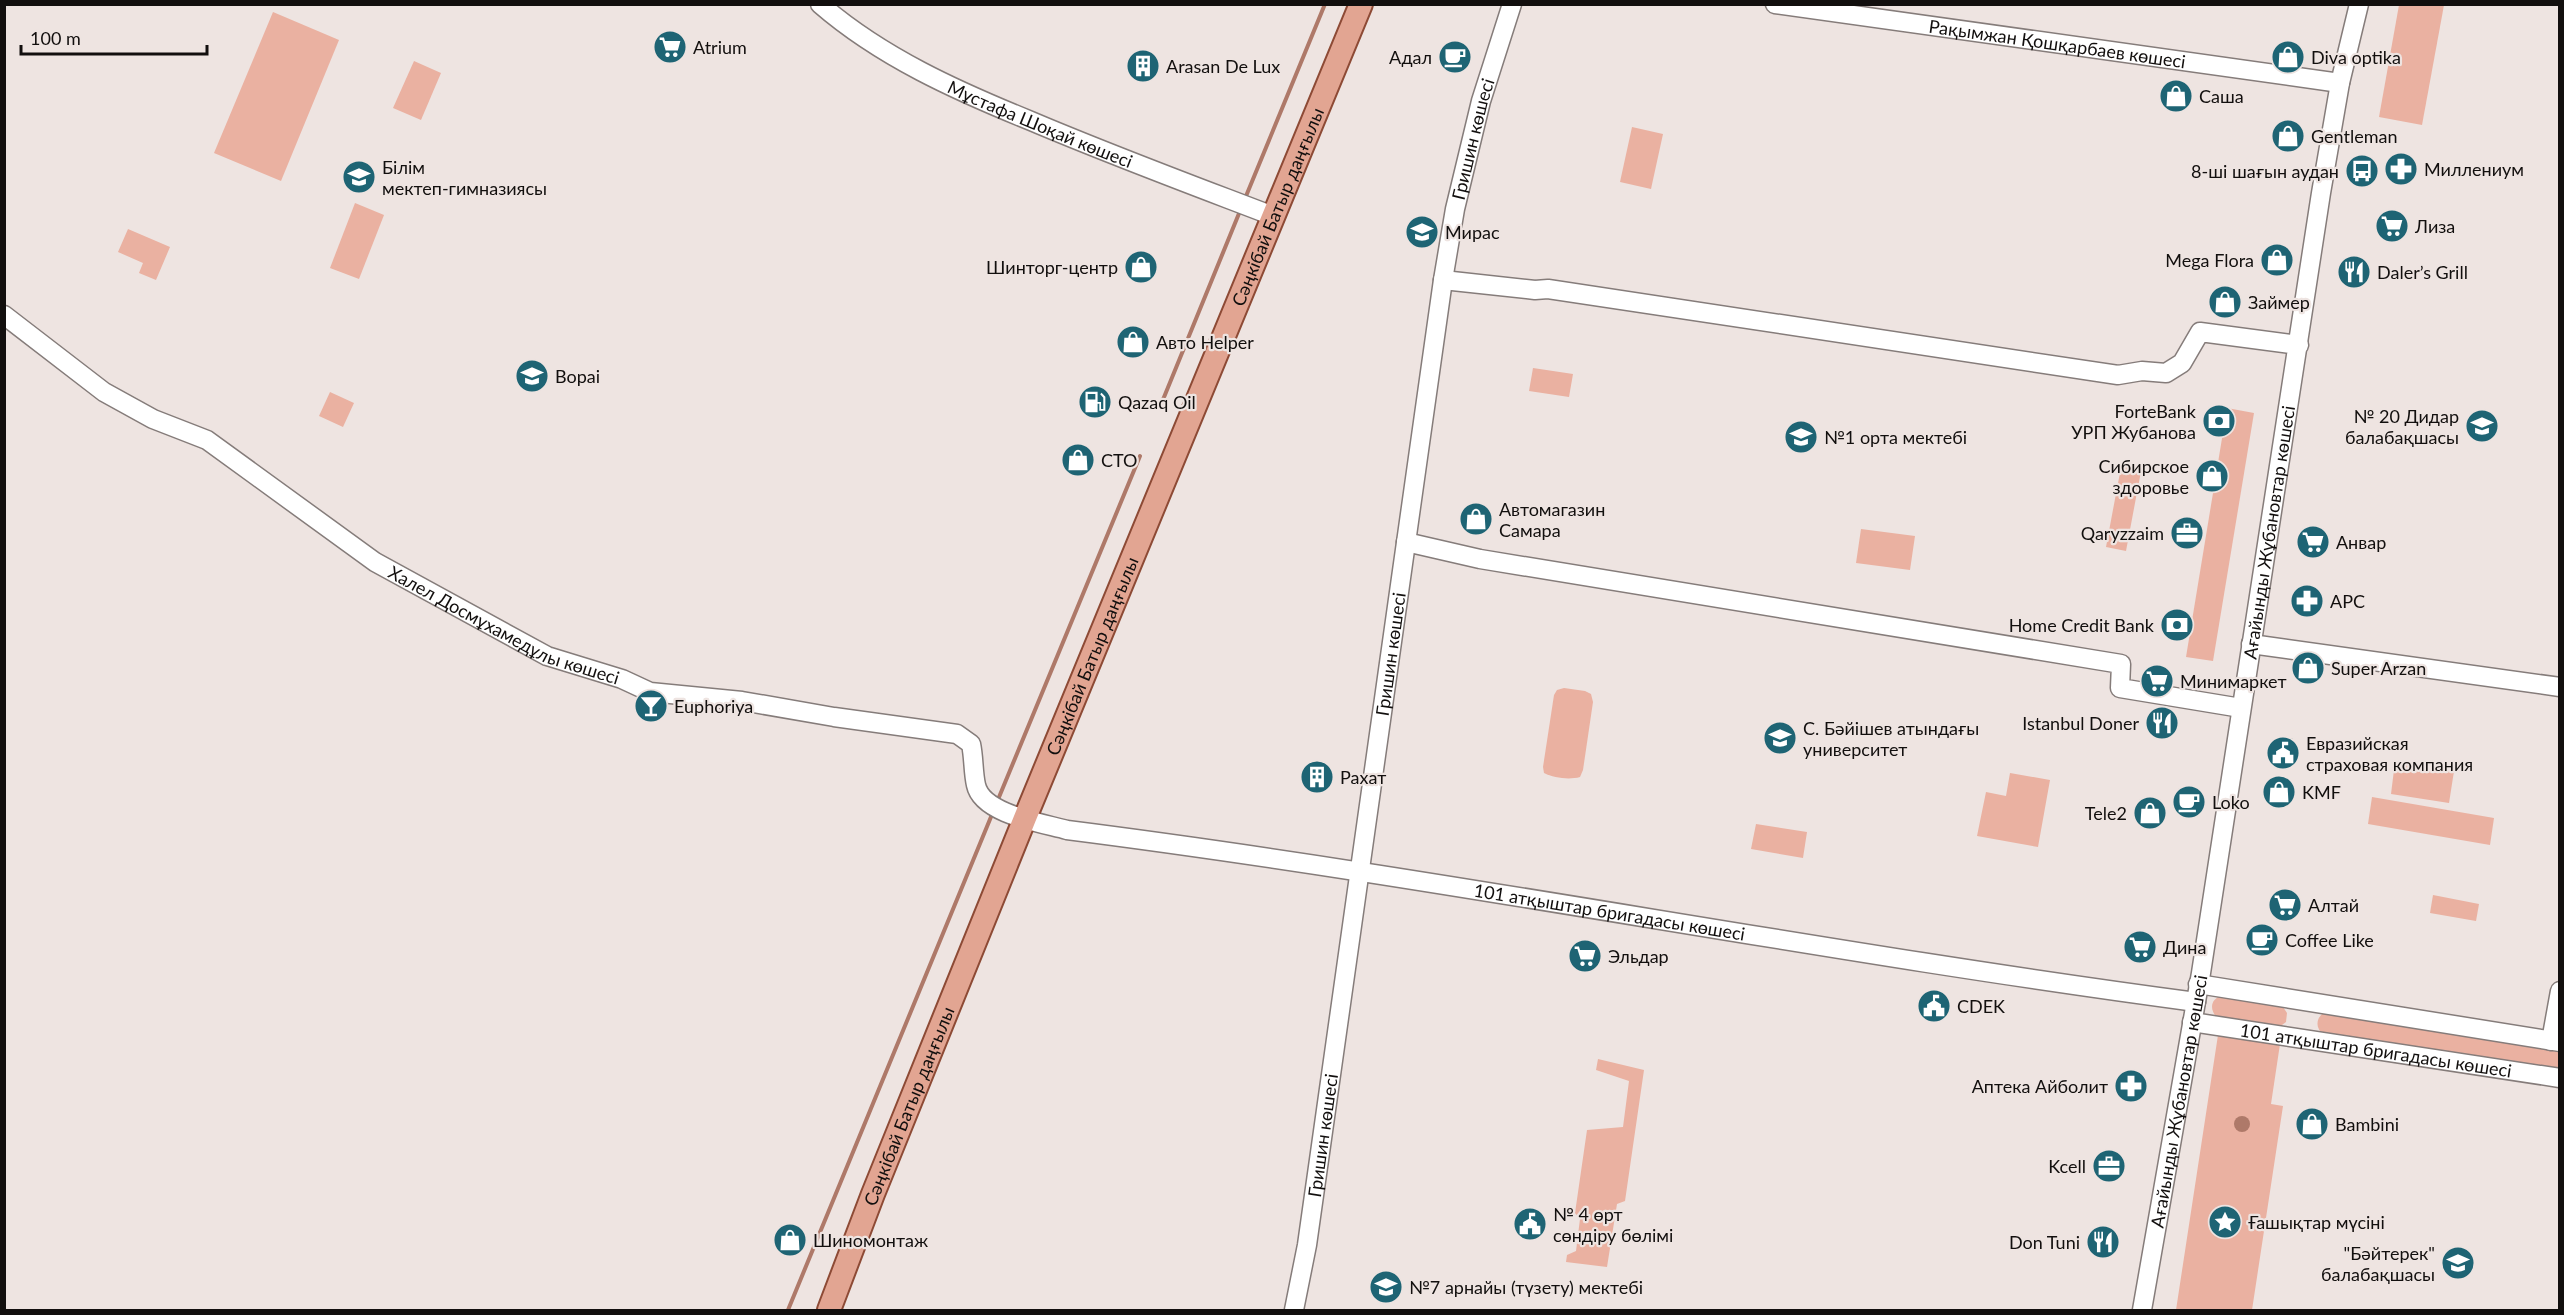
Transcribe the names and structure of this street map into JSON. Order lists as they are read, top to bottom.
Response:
{
  "streets": {
    "main road": ["Сәңкібай Батыр даңғылы"],
    "street": [
      "Рақымжан Қошқарбаев көшесі",
      "Мұстафа Шоқай көшесі",
      "Гришин көшесі",
      "Ағайынды Жұбановтар көшесі",
      "Халел Досмұхамедұлы көшесі",
      "101 атқыштар бригадасы көшесі"
    ]
  },
  "crossings": [
    ["Рақымжан Қошқарбаев көшесі", "Ағайынды Жұбановтар көшесі"],
    ["Мұстафа Шоқай көшесі", "Сәңкібай Батыр даңғылы"],
    ["Гришин көшесі", "101 атқыштар бригадасы көшесі"],
    ["Сәңкібай Батыр даңғылы", "Халел Досмұхамедұлы көшесі"],
    ["Сәңкібай Батыр даңғылы", "101 атқыштар бригадасы көшесі"],
    ["Ағайынды Жұбановтар көшесі", "101 атқыштар бригадасы көшесі"],
    ["Халел Досмұхамедұлы көшесі", "101 атқыштар бригадасы көшесі"]
  ],
  "places": {
    "supermarket": [
      "Atrium",
      "Лиза",
      "Анвар",
      "Минимаркет",
      "Алтай",
      "Дина",
      "Эльдар"
    ],
    "cafe": ["Адал", "Loko", "Coffee Like"],
    "shop": [
      "Diva optika",
      "Саша",
      "Gentleman",
      "Mega Flora",
      "Шинторг-центр",
      "Займер",
      "Авто Helper",
      "СТО",
      "Сибирское здоровье",
      "Автомагазин Самара",
      "Super Arzan",
      "KMF",
      "Tele2",
      "Bambini",
      "Шиномонтаж"
    ],
    "building": ["Arasan De Lux", "Рахат"],
    "pharmacy": ["Миллениум", "АРС", "Аптека Айболит"],
    "bus stop": ["8-ші шағын аудан"],
    "school or university": [
      "Білім мектеп-гимназиясы",
      "Мирас",
      "Bopai",
      "№ 20 Дидар балабақшасы",
      "№1 орта мектебі",
      "С. Бәйішев атындағы университет",
      "\"Бәйтерек\" балабақшасы",
      "№7 арнайы (түзету) мектебі"
    ],
    "restaurant": ["Daler’s Grill", "Istanbul Doner", "Don Tuni"],
    "fuel station": ["Qazaq Oil"],
    "bank": ["ForteBank УРП Жубанова", "Home Credit Bank"],
    "office": ["Qaryzzaim", "Kcell"],
    "bar": ["Euphoriya"],
    "public building": ["Евразийская страховая компания", "CDEK", "№ 4 өрт сөндіру бөлімі"],
    "place": ["Ғашықтар мүсіні"]
  },
  "scale_bar": "100 m"
}
